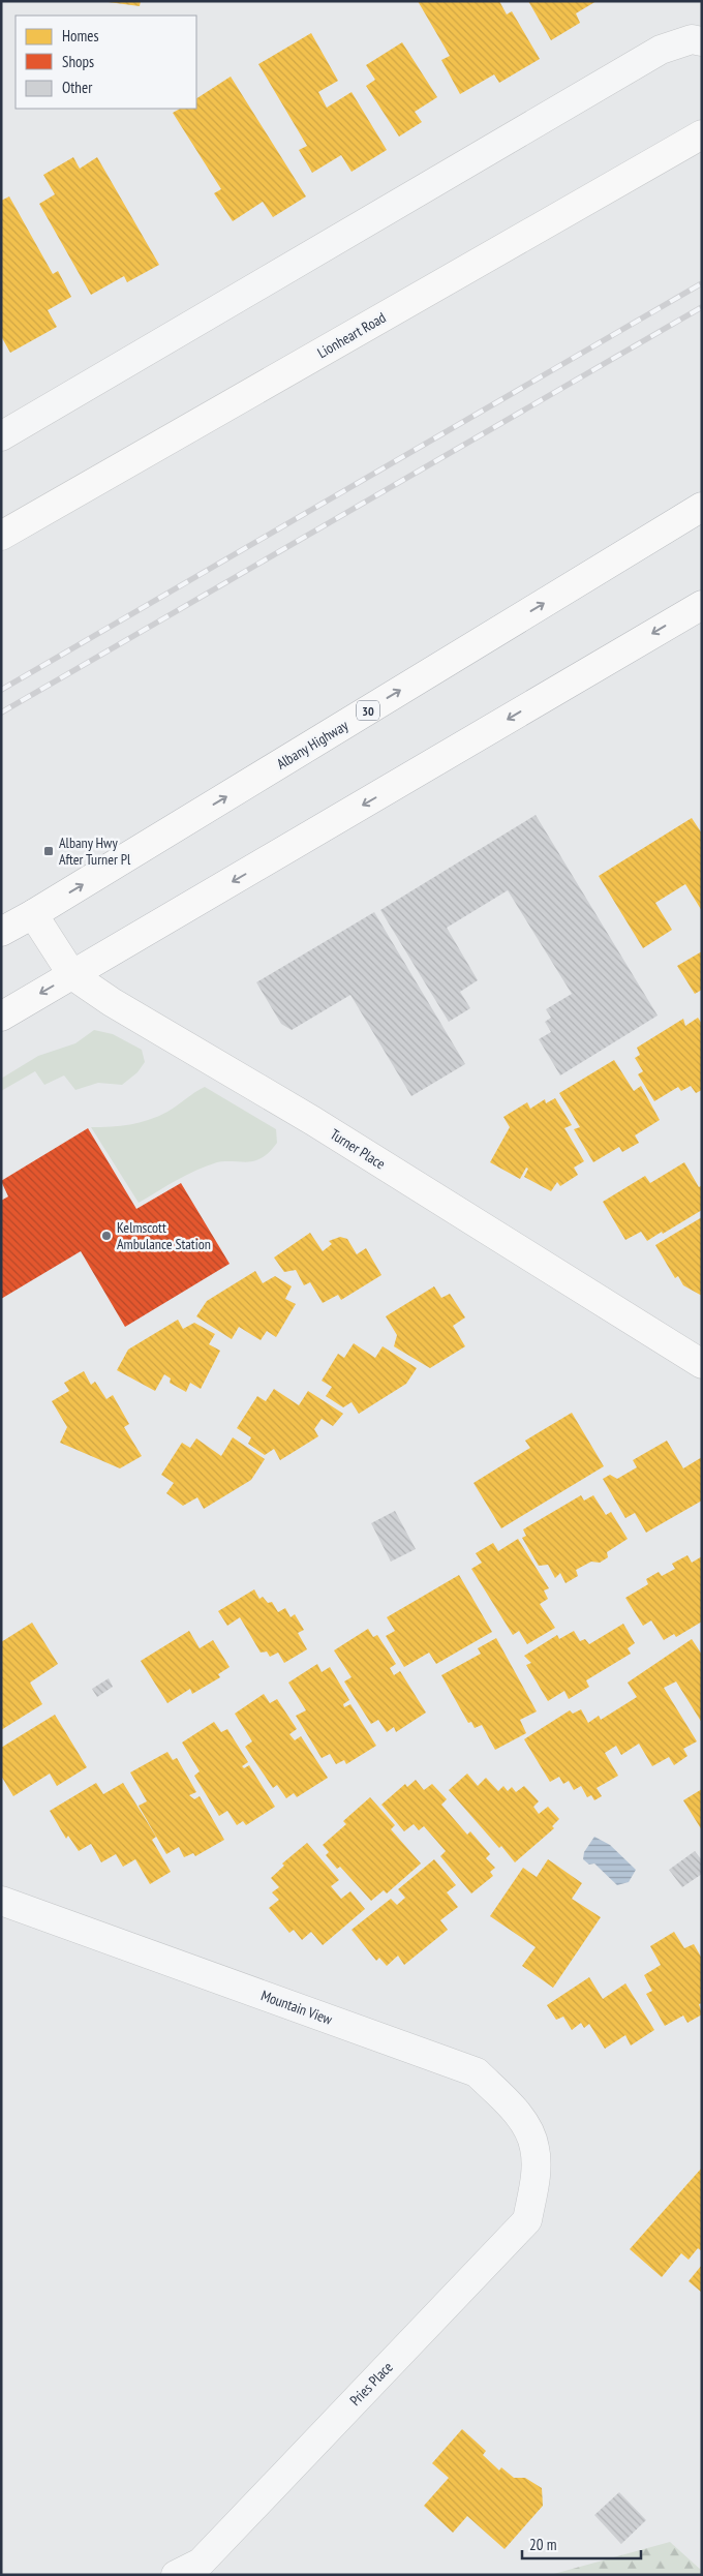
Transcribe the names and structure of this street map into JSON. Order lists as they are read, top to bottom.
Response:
{
  "streets": {
    "main road": [
      "Lionheart Road",
      "30",
      "Albany Highway",
      "Turner Place"
    ],
    "street": ["Mountain View", "Pries Place"]
  },
  "crossings": [
    ["Albany Highway", "Turner Place"],
    ["Mountain View", "Pries Place"]
  ],
  "places": {
    "transit": ["Albany Hwy After Turner Pl"],
    "other": ["Kelmscott Ambulance Station"]
  },
  "legend": ["Homes", "Shops", "Other"],
  "scale_bar": "20 m"
}
